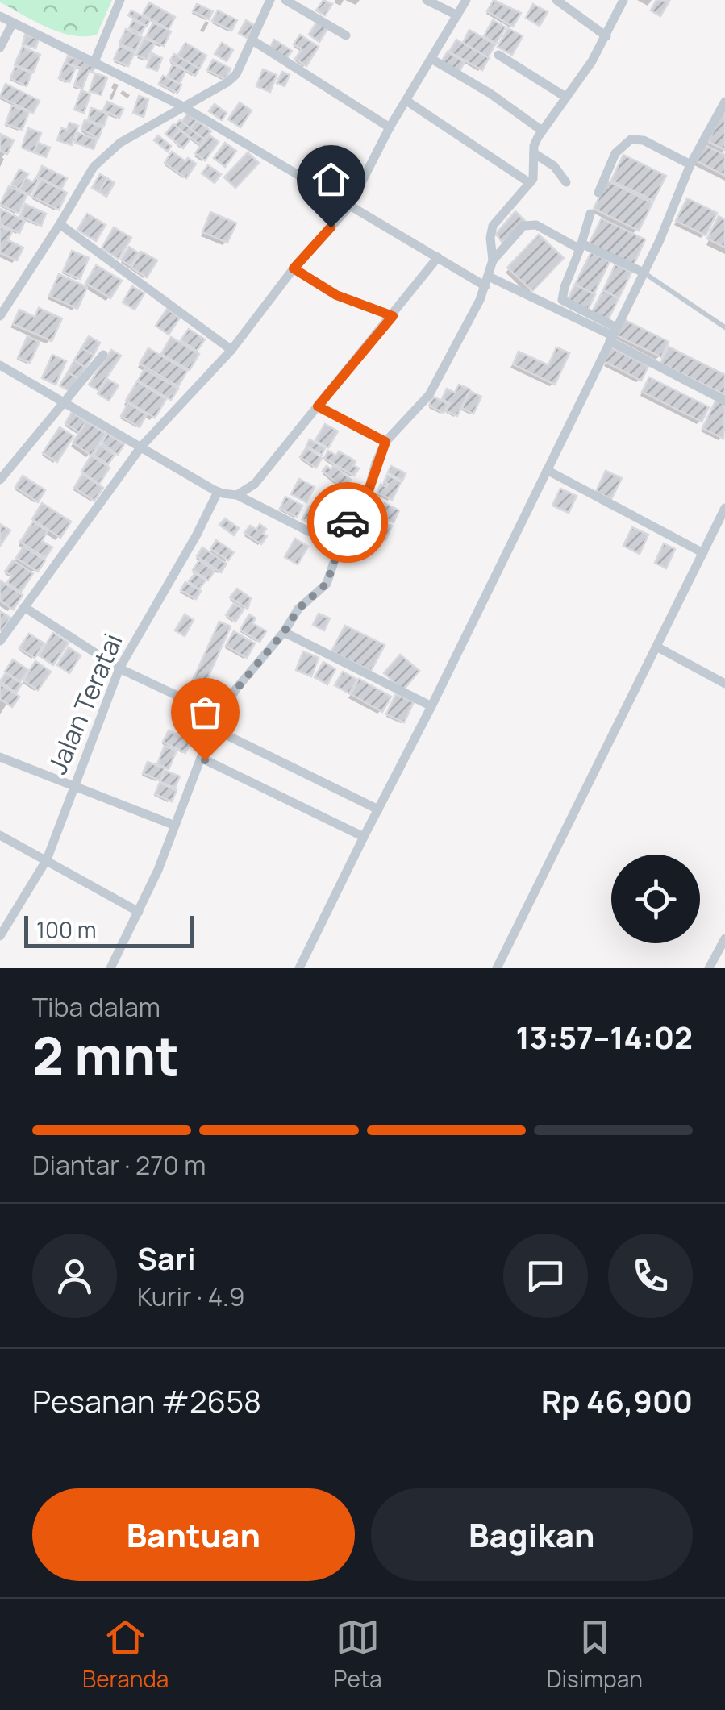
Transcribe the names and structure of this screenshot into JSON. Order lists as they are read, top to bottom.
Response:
{
  "streets": {
    "street": ["Jalan Teratai"]
  },
  "scale_bar": "100 m",
  "page": {
    "scale": "100 m",
    "heading": ["2 mnt", "Tiba dalam", "13:57–14:02"],
    "panel": [
      "Sari",
      "Kurir · 4.9",
      "Pesanan #2658",
      "Rp 46,900"
    ],
    "bar": "Diantar · 270 m",
    "buttons": ["Bantuan", "Bagikan"],
    "tabs": ["Beranda", "Peta", "Disimpan"]
  }
}
